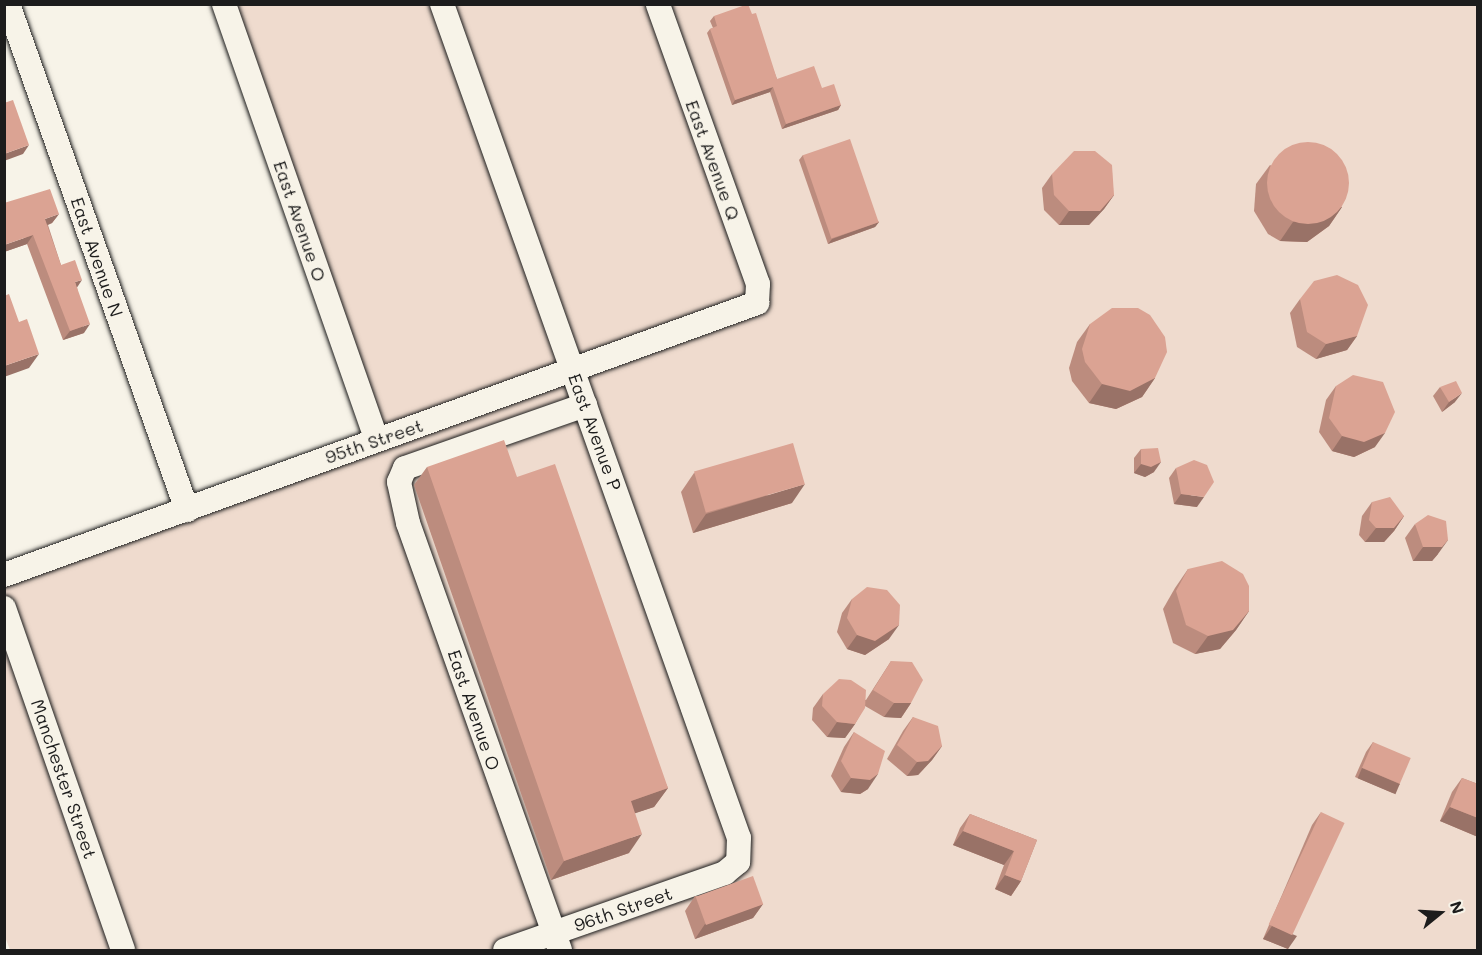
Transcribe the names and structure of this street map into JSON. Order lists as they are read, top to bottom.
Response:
{
  "streets": {
    "street": [
      "East Avenue Q",
      "East Avenue O",
      "East Avenue N",
      "East Avenue P",
      "95th Street",
      "Manchester Street",
      "96th Street"
    ]
  },
  "crossings": [
    ["East Avenue Q", "95th Street"],
    ["East Avenue O", "95th Street"],
    ["East Avenue O", "96th Street"],
    ["East Avenue N", "95th Street"],
    ["East Avenue P", "95th Street"],
    ["East Avenue P", "96th Street"]
  ],
  "north": "right"
}
